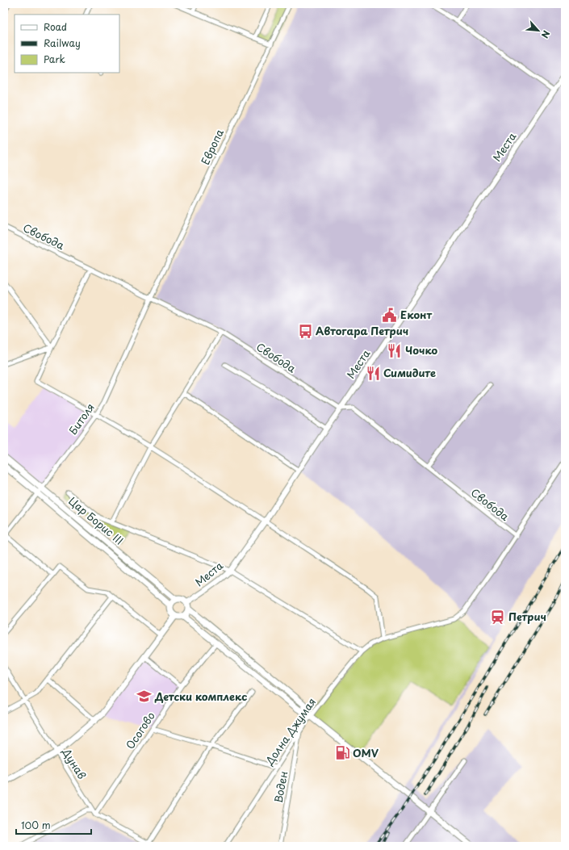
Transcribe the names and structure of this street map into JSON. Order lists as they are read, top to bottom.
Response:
{
  "streets": {
    "main road": ["Цар Борис III"],
    "street": [
      "Европа",
      "Места",
      "Свобода",
      "Битоля",
      "Осогово",
      "Долна Джумая",
      "Дунав",
      "Воден"
    ]
  },
  "crossings": [
    ["Европа", "Свобода"],
    ["Европа", "Битоля"],
    ["Места", "Свобода"],
    ["Места", "Цар Борис III"],
    ["Свобода", "Битоля"],
    ["Свобода", "Долна Джумая"],
    ["Битоля", "Цар Борис III"],
    ["Осогово", "Дунав"],
    ["Долна Джумая", "Воден"]
  ],
  "places": {
    "public building": ["Еконт"],
    "bus stop": ["Автогара Петрич"],
    "restaurant": ["Чочко", "Симидите"],
    "station": ["Петрич"],
    "school or university": ["Детски комплекс"],
    "fuel station": ["OMV"]
  },
  "legend": ["Road", "Railway", "Park"],
  "scale_bar": "100 m",
  "north": "bottom right"
}
